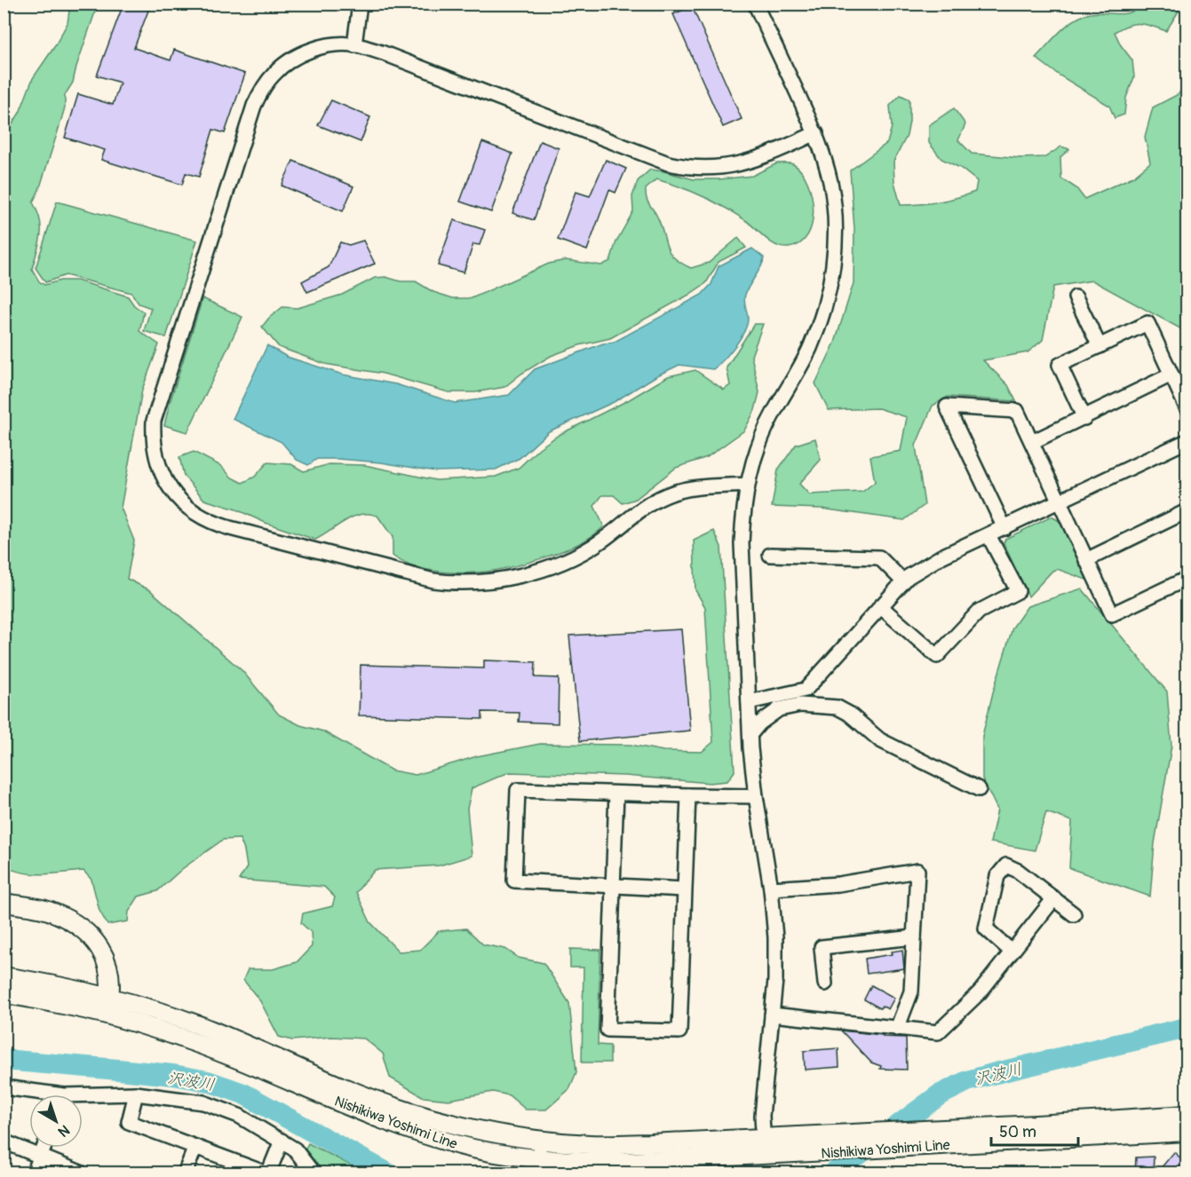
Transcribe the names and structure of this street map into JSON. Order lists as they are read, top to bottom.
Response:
{
  "streets": {
    "main road": ["Nishikiwa Yoshimi Line"]
  },
  "water": ["沢波川"],
  "scale_bar": "50 m",
  "north": "bottom right"
}
